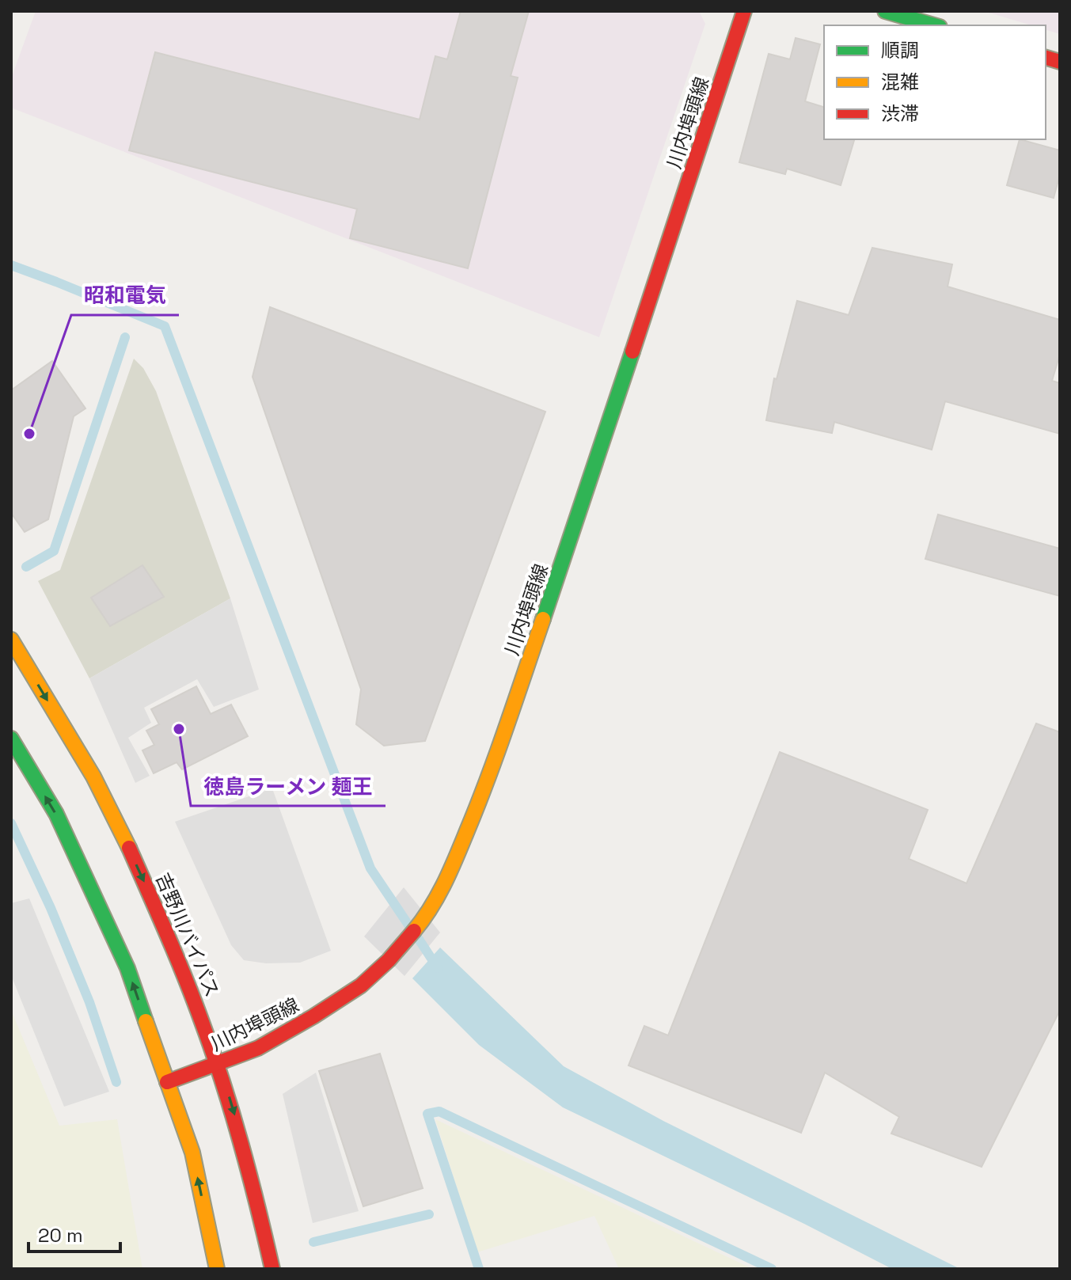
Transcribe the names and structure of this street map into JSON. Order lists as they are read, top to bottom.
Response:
{
  "streets": {
    "main road": ["川内埠頭線", "吉野川バイパス"]
  },
  "crossings": [
    ["川内埠頭線", "吉野川バイパス"]
  ],
  "places": ["昭和電気", "徳島ラーメン 麺王"],
  "legend": ["順調", "混雑", "渋滞"],
  "scale_bar": "20 m"
}
